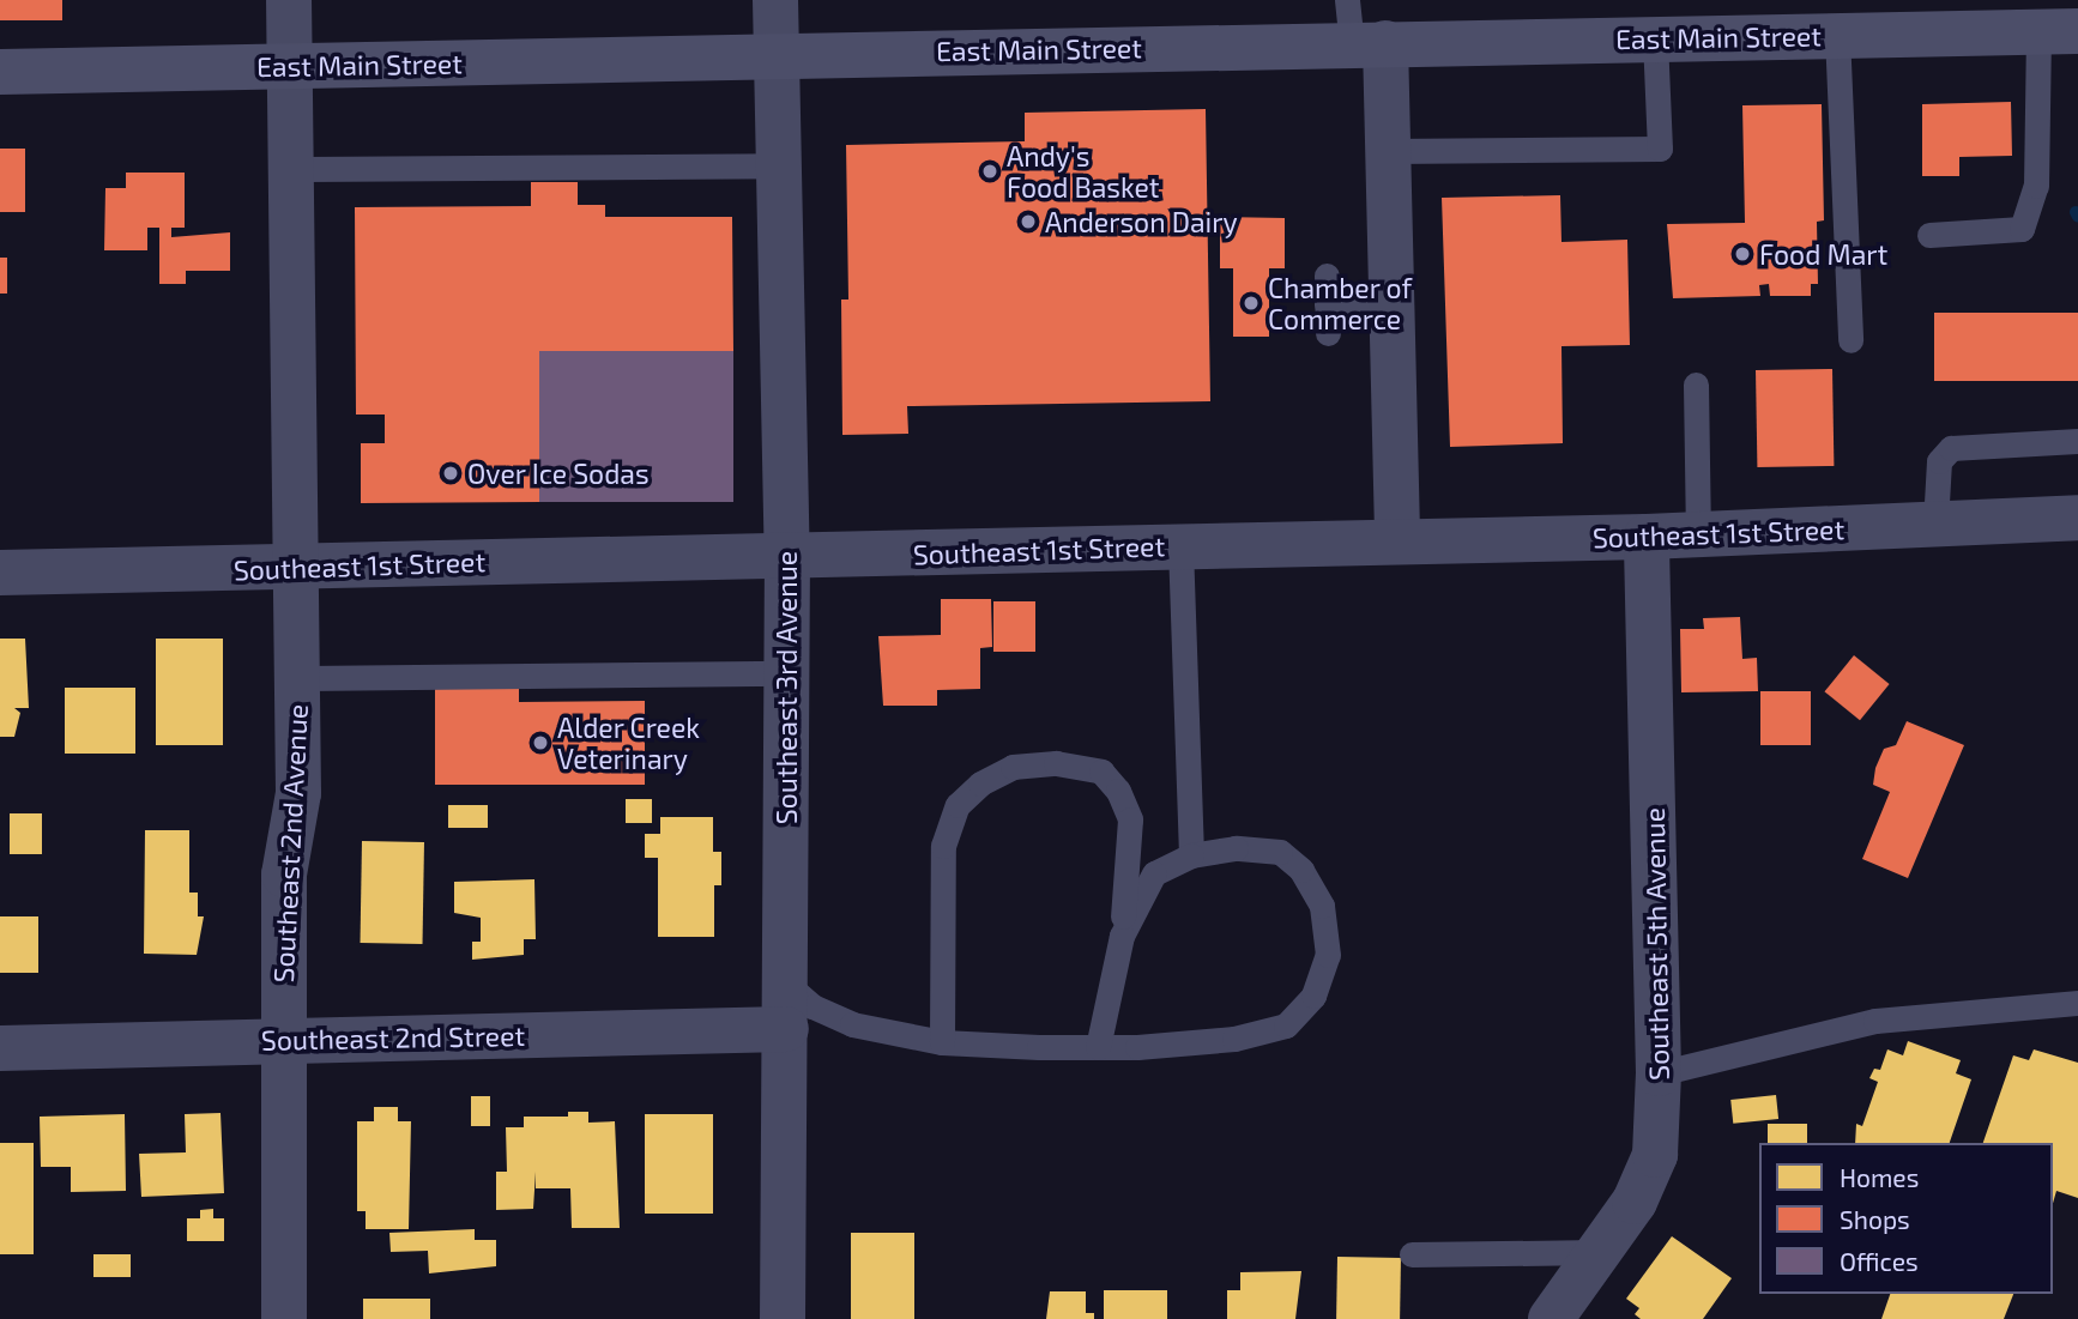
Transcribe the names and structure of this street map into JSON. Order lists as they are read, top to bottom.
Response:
{
  "streets": {
    "main road": ["East Main Street"],
    "street": [
      "Southeast 1st Street",
      "Southeast 3rd Avenue",
      "Southeast 2nd Avenue",
      "Southeast 5th Avenue",
      "Southeast 2nd Street"
    ]
  },
  "crossings": [
    ["East Main Street", "Southeast 3rd Avenue"],
    ["East Main Street", "Southeast 2nd Avenue"],
    ["Southeast 1st Street", "Southeast 3rd Avenue"],
    ["Southeast 1st Street", "Southeast 2nd Avenue"],
    ["Southeast 1st Street", "Southeast 5th Avenue"],
    ["Southeast 3rd Avenue", "Southeast 2nd Street"],
    ["Southeast 2nd Avenue", "Southeast 2nd Street"]
  ],
  "places": [
    "Andy's Food Basket",
    "Anderson Dairy",
    "Food Mart",
    "Chamber of Commerce",
    "Over Ice Sodas",
    "Alder Creek Veterinary"
  ],
  "legend": ["Homes", "Shops", "Offices"]
}
